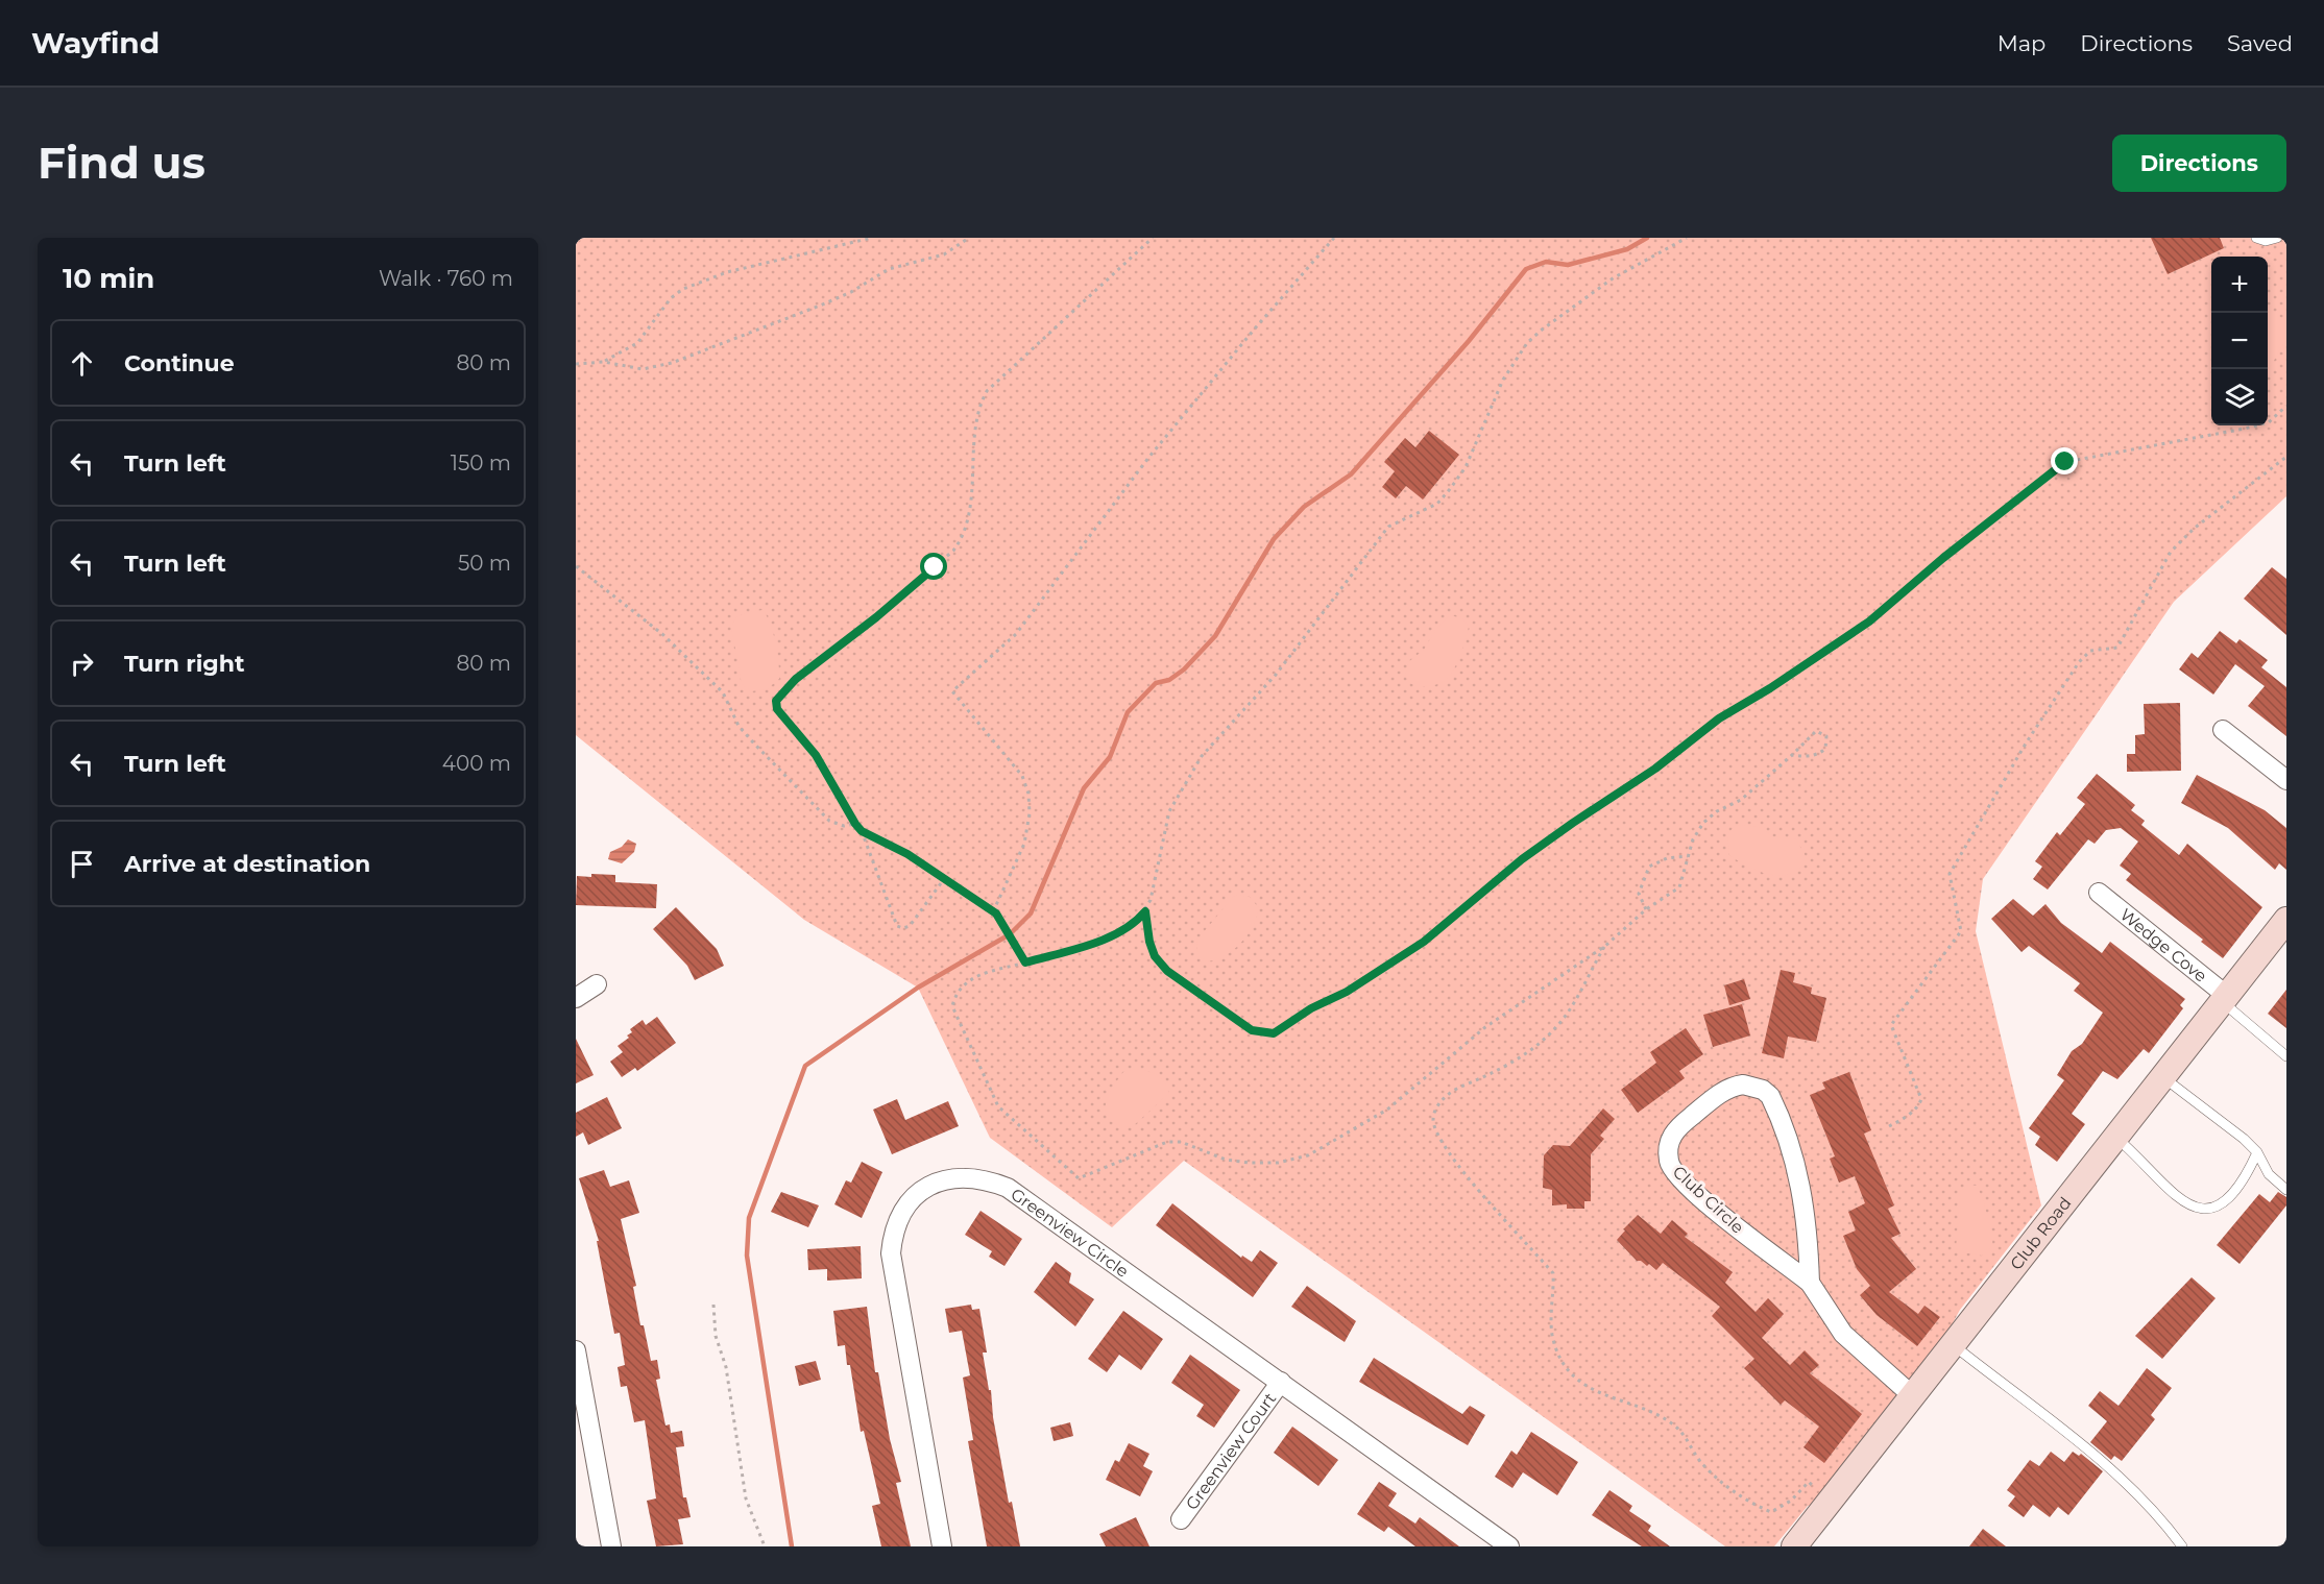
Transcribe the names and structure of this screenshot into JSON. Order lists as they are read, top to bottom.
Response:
{
  "streets": {
    "street": [
      "Wedge Cove",
      "Club Circle",
      "Club Road",
      "Greenview Circle",
      "Greenview Court"
    ]
  },
  "crossings": [
    ["Wedge Cove", "Club Road"],
    ["Club Circle", "Club Road"],
    ["Greenview Circle", "Greenview Court"]
  ],
  "page": {
    "header": "Wayfind",
    "nav": ["Map", "Directions", "Saved"],
    "buttons": "Directions",
    "title": "Find us",
    "heading": ["10 min", "Walk · 760 m"],
    "map_buttons": ["+", "−"],
    "list": [
      ["Continue", "80 m"],
      ["Turn left", "150 m"],
      ["Turn left", "50 m"],
      ["Turn right", "80 m"],
      ["Turn left", "400 m"],
      "Arrive at destination"
    ]
  }
}
